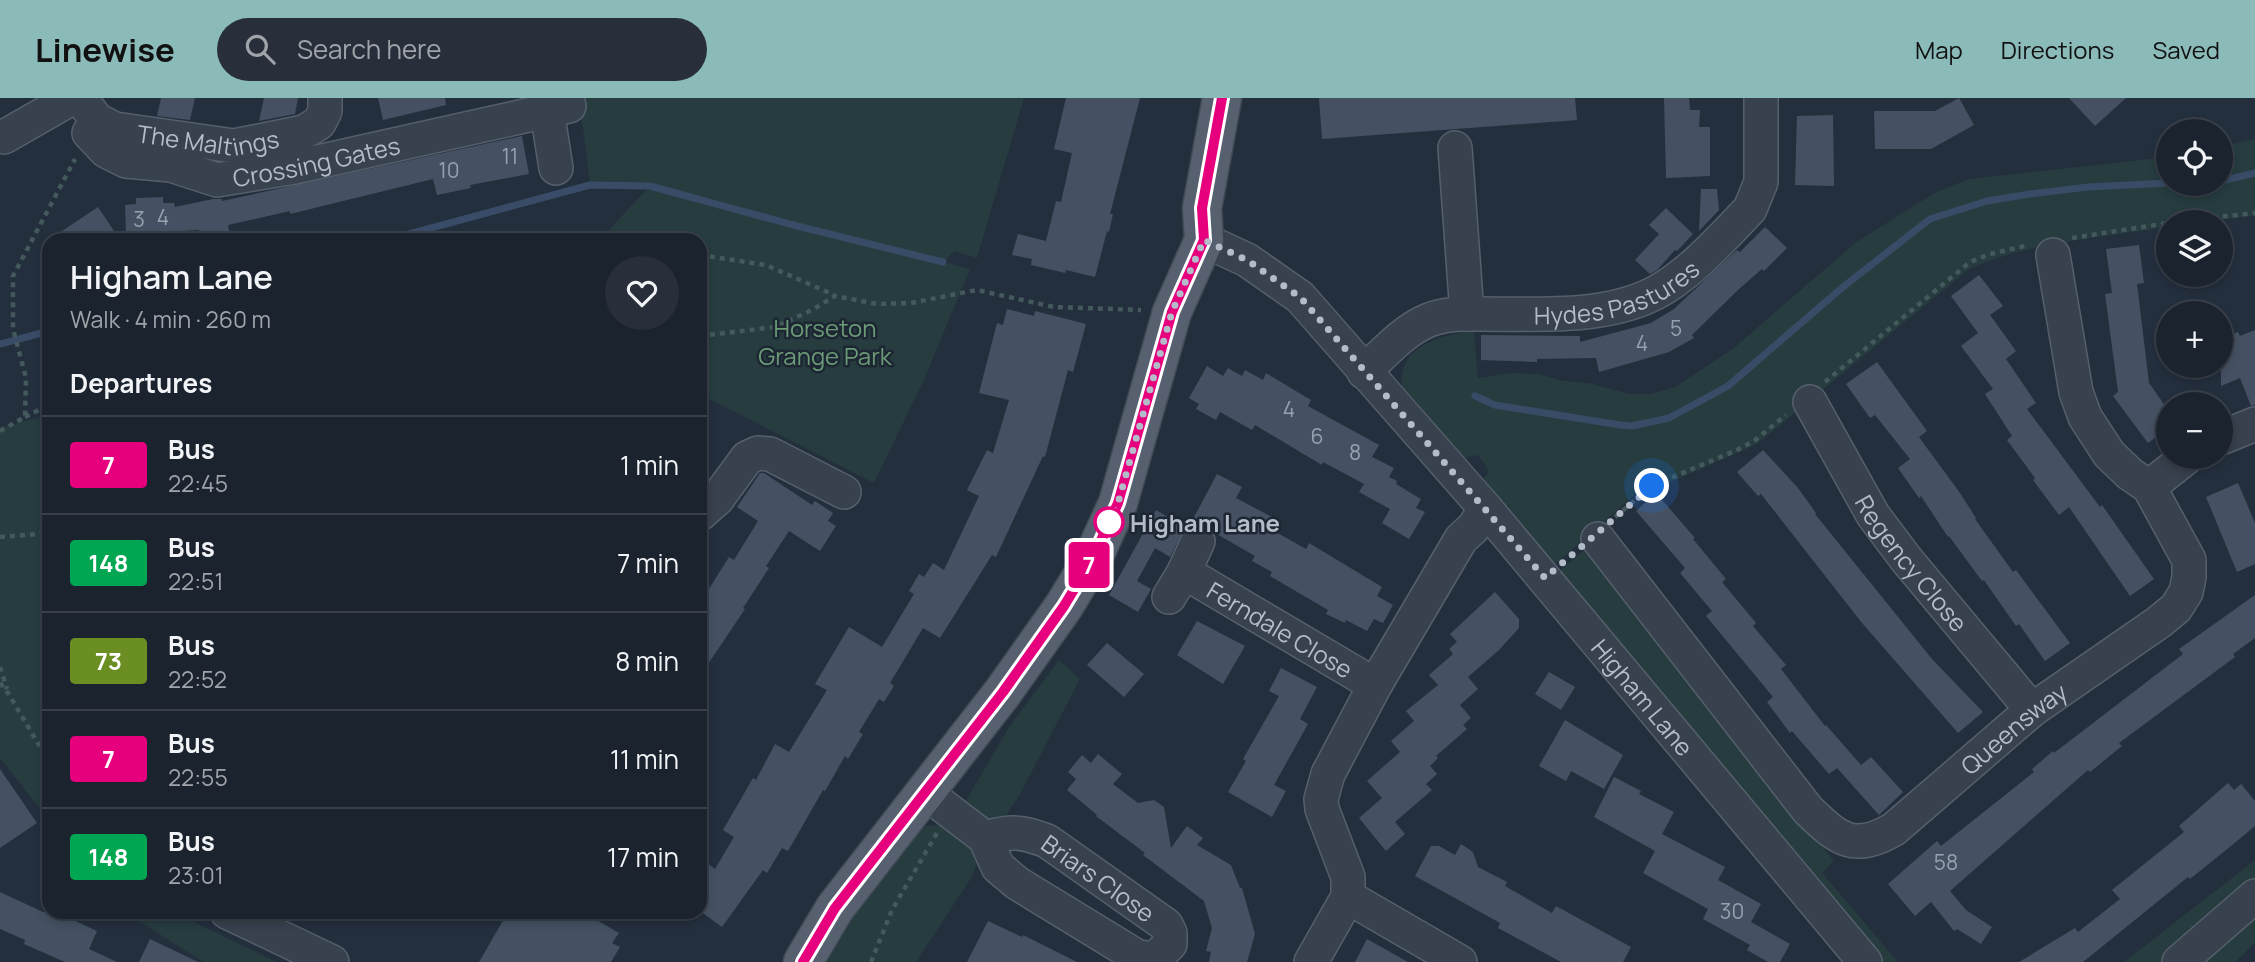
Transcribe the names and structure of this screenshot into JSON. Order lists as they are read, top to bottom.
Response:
{
  "streets": {
    "street": [
      "The Maltings",
      "Crossing Gates",
      "Hydes Pastures",
      "Regency Close",
      "Ferndale Close",
      "Higham Lane",
      "Queensway",
      "Briars Close"
    ]
  },
  "crossings": [
    ["The Maltings", "Crossing Gates"],
    ["Hydes Pastures", "Higham Lane"],
    ["Regency Close", "Queensway"],
    ["Ferndale Close", "Higham Lane"]
  ],
  "parks": ["Horseton Grange Park"],
  "places": ["Higham Lane"],
  "lines": ["bus line 7"],
  "house_numbers": [
    "11",
    "10",
    "4",
    "3",
    "5",
    "4",
    "4",
    "6",
    "8",
    "58",
    "30"
  ],
  "page": {
    "header": "Linewise",
    "search": "Search here",
    "nav": ["Map", "Directions", "Saved"],
    "on_map": "7",
    "map_buttons": ["+", "−"],
    "heading": [
      ["Higham Lane", "Walk · 4 min · 260 m"],
      "Departures"
    ],
    "list": [
      {
        "mark": "7",
        "name": "Bus",
        "note": "22:45",
        "value": "1 min"
      },
      {
        "mark": "148",
        "name": "Bus",
        "note": "22:51",
        "value": "7 min"
      },
      {
        "mark": "73",
        "name": "Bus",
        "note": "22:52",
        "value": "8 min"
      },
      {
        "mark": "7",
        "name": "Bus",
        "note": "22:55",
        "value": "11 min"
      },
      {
        "mark": "148",
        "name": "Bus",
        "note": "23:01",
        "value": "17 min"
      }
    ]
  }
}
